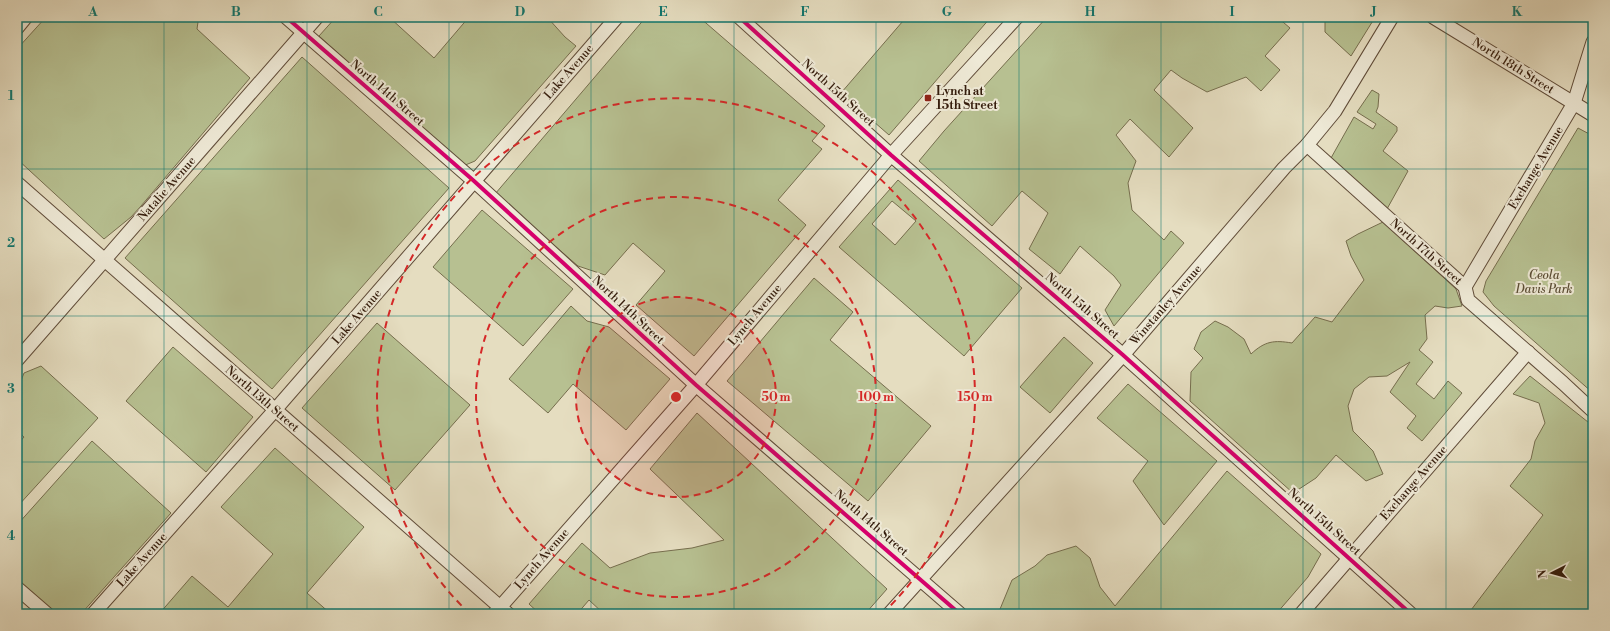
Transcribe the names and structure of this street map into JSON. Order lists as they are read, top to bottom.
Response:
{
  "streets": {
    "street": [
      "North 18th Street",
      "Lake Avenue",
      "North 14th Street",
      "North 15th Street",
      "Exchange Avenue",
      "Natalie Avenue",
      "North 17th Street",
      "Winstanley Avenue",
      "Lynch Avenue",
      "North 13th Street"
    ]
  },
  "crossings": [
    ["North 18th Street", "Exchange Avenue"],
    ["Lake Avenue", "North 14th Street"],
    ["Lake Avenue", "North 13th Street"],
    ["North 14th Street", "Natalie Avenue"],
    ["North 14th Street", "Winstanley Avenue"],
    ["North 14th Street", "Lynch Avenue"],
    ["North 15th Street", "Exchange Avenue"],
    ["North 15th Street", "Winstanley Avenue"],
    ["North 15th Street", "Lynch Avenue"],
    ["Exchange Avenue", "North 17th Street"],
    ["Natalie Avenue", "North 13th Street"],
    ["North 17th Street", "Winstanley Avenue"],
    ["Lynch Avenue", "North 13th Street"]
  ],
  "parks": ["Ceola Davis Park"],
  "places": {
    "transit": ["Lynch at 15th Street"]
  },
  "north": "left",
  "grid": {
    "columns": [
      "A",
      "B",
      "C",
      "D",
      "E",
      "F",
      "G",
      "H",
      "I",
      "J",
      "K"
    ],
    "rows": [
      "1",
      "2",
      "3",
      "4"
    ]
  },
  "rings": ["50 m", "100 m", "150 m"]
}
